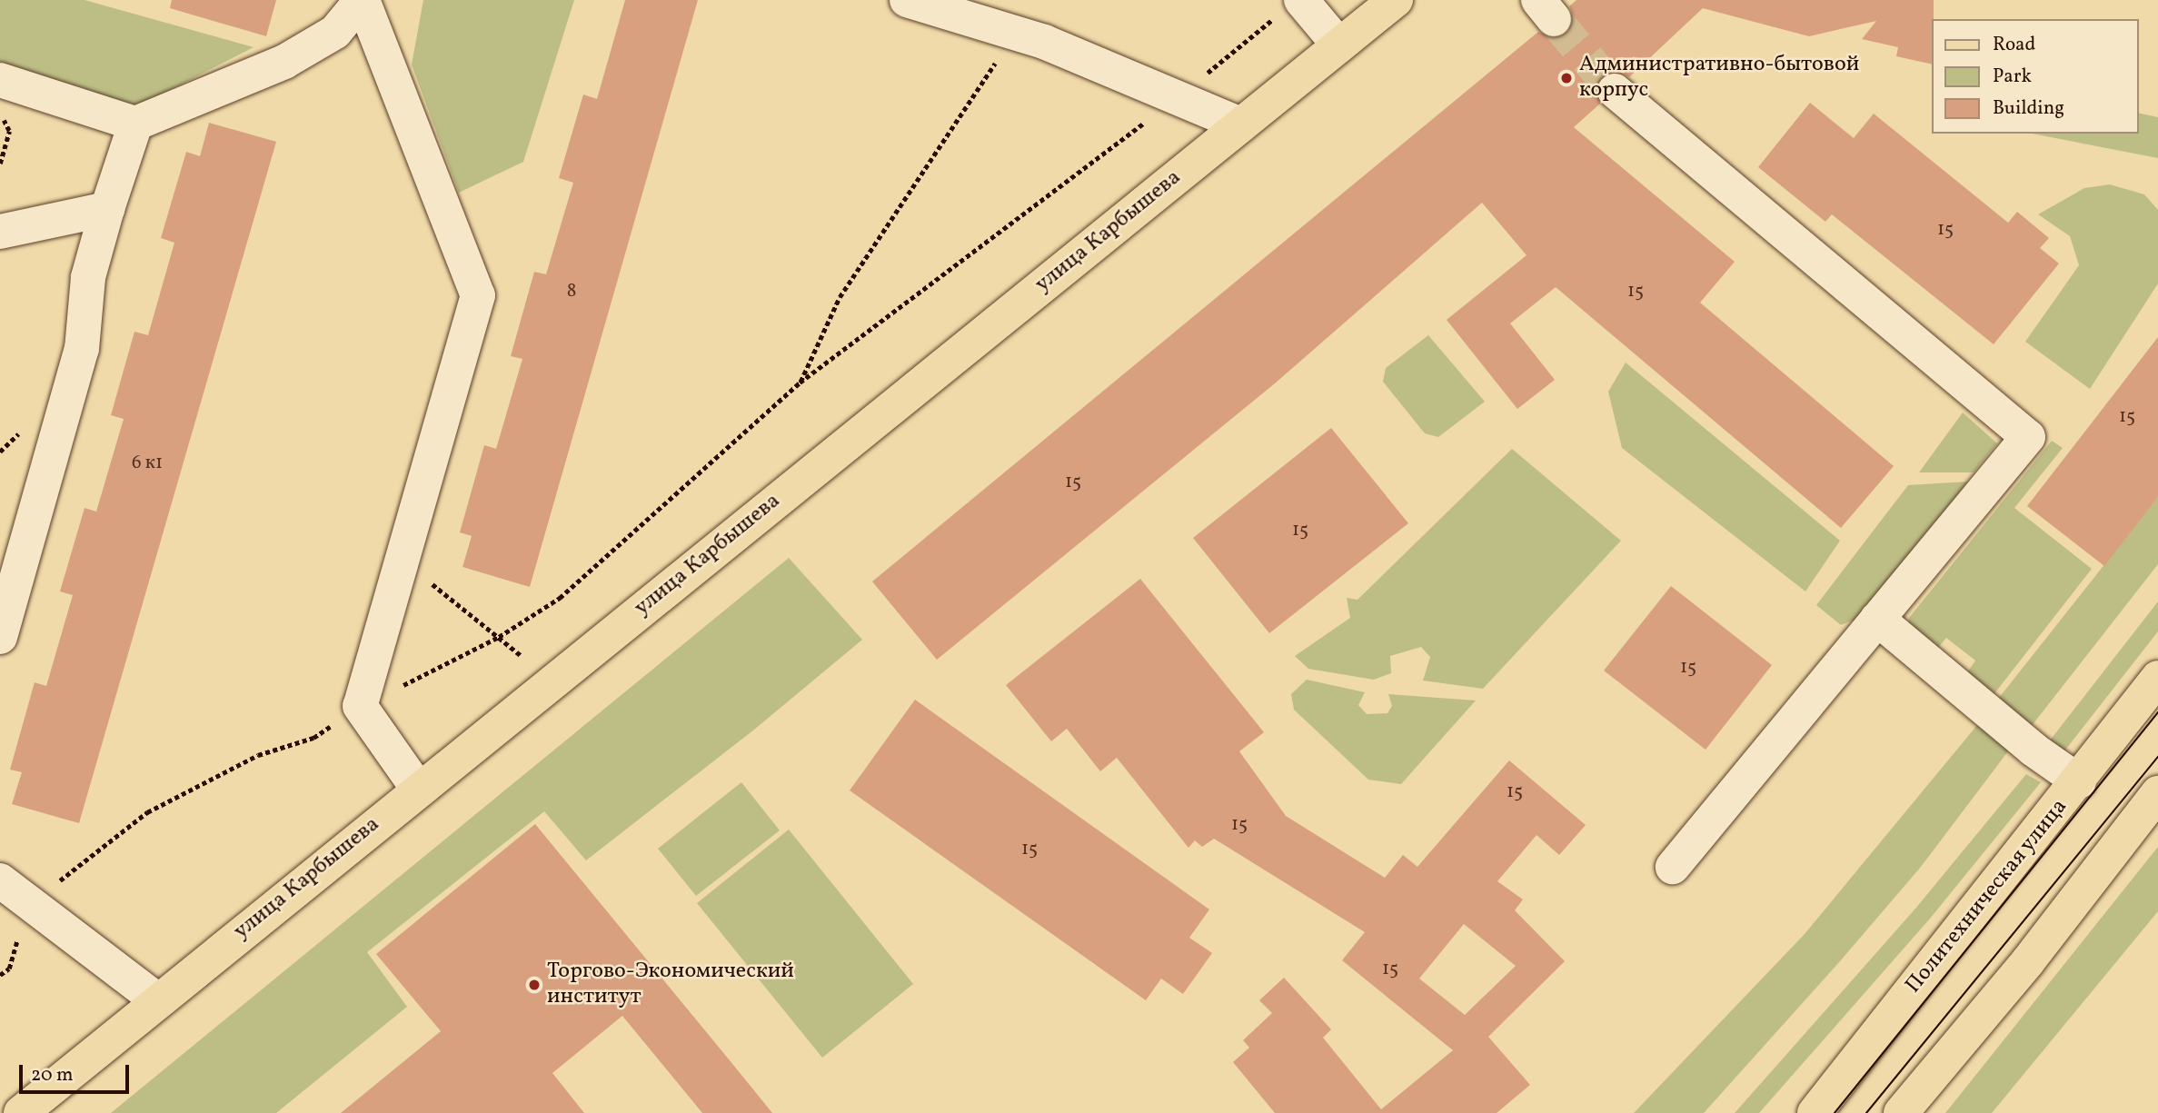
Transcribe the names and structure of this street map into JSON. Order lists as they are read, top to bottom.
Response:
{
  "streets": {
    "main road": ["улица Карбышева", "Политехническая улица"]
  },
  "places": ["Административно-бытовой корпус", "Торгово-Экономический институт"],
  "house_numbers": [
    "15",
    "8",
    "15",
    "15",
    "6 к1",
    "15",
    "15",
    "15",
    "15",
    "15",
    "15",
    "15"
  ],
  "legend": ["Road", "Park", "Building"],
  "scale_bar": "20 m"
}
